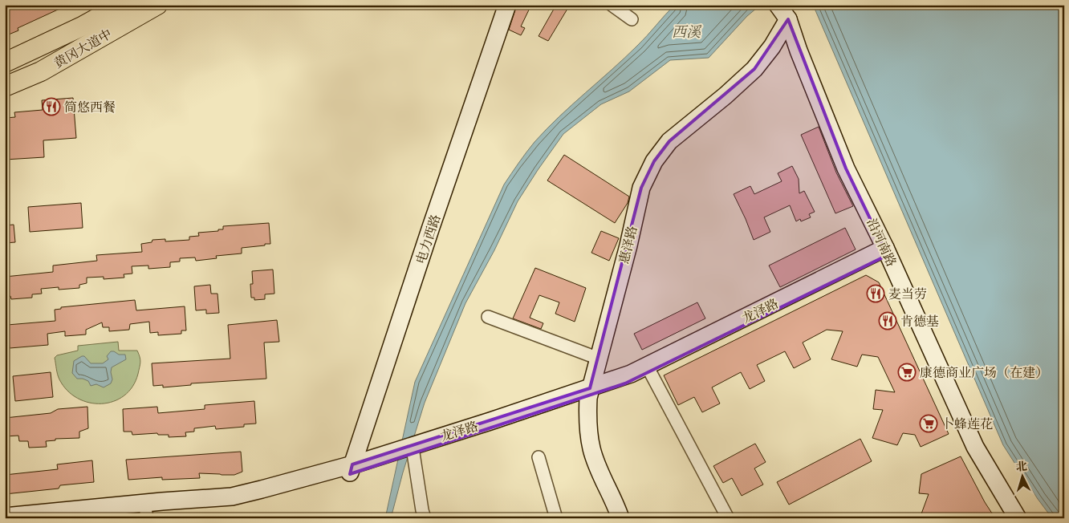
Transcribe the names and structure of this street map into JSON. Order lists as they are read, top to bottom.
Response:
{
  "streets": {
    "main road": [
      "黄冈大道中",
      "电力西路",
      "沿河南路",
      "惠泽路",
      "龙泽路"
    ]
  },
  "crossings": [
    ["电力西路", "龙泽路"],
    ["沿河南路", "惠泽路"],
    ["沿河南路", "龙泽路"],
    ["惠泽路", "龙泽路"]
  ],
  "water": ["西溪"],
  "places": {
    "restaurant": ["简悠西餐", "麦当劳", "肯德基"],
    "supermarket": ["康德商业广场（在建）", "卜蜂莲花"]
  },
  "north": "top"
}
